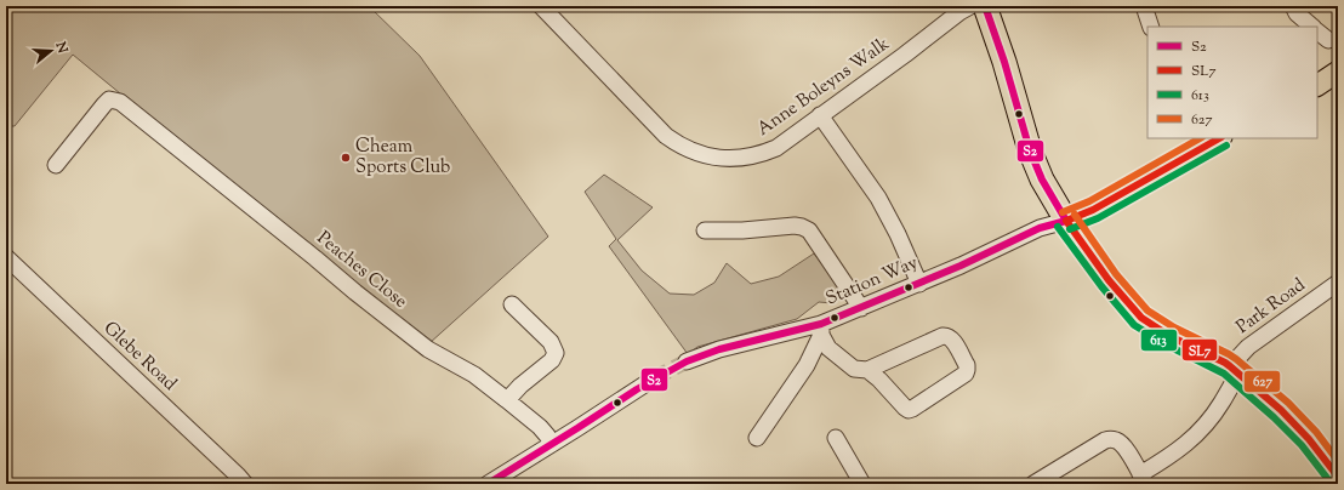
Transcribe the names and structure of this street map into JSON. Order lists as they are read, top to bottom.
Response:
{
  "streets": {
    "street": [
      "Anne Boleyns Walk",
      "Peaches Close",
      "Station Way",
      "Park Road",
      "Glebe Road"
    ]
  },
  "places": ["Cheam Sports Club"],
  "lines": [
    "transit line S2",
    "transit line SL7",
    "transit line 627",
    "transit line 613"
  ],
  "legend": [
    "S2",
    "SL7",
    "613",
    "627"
  ],
  "north": "right"
}
